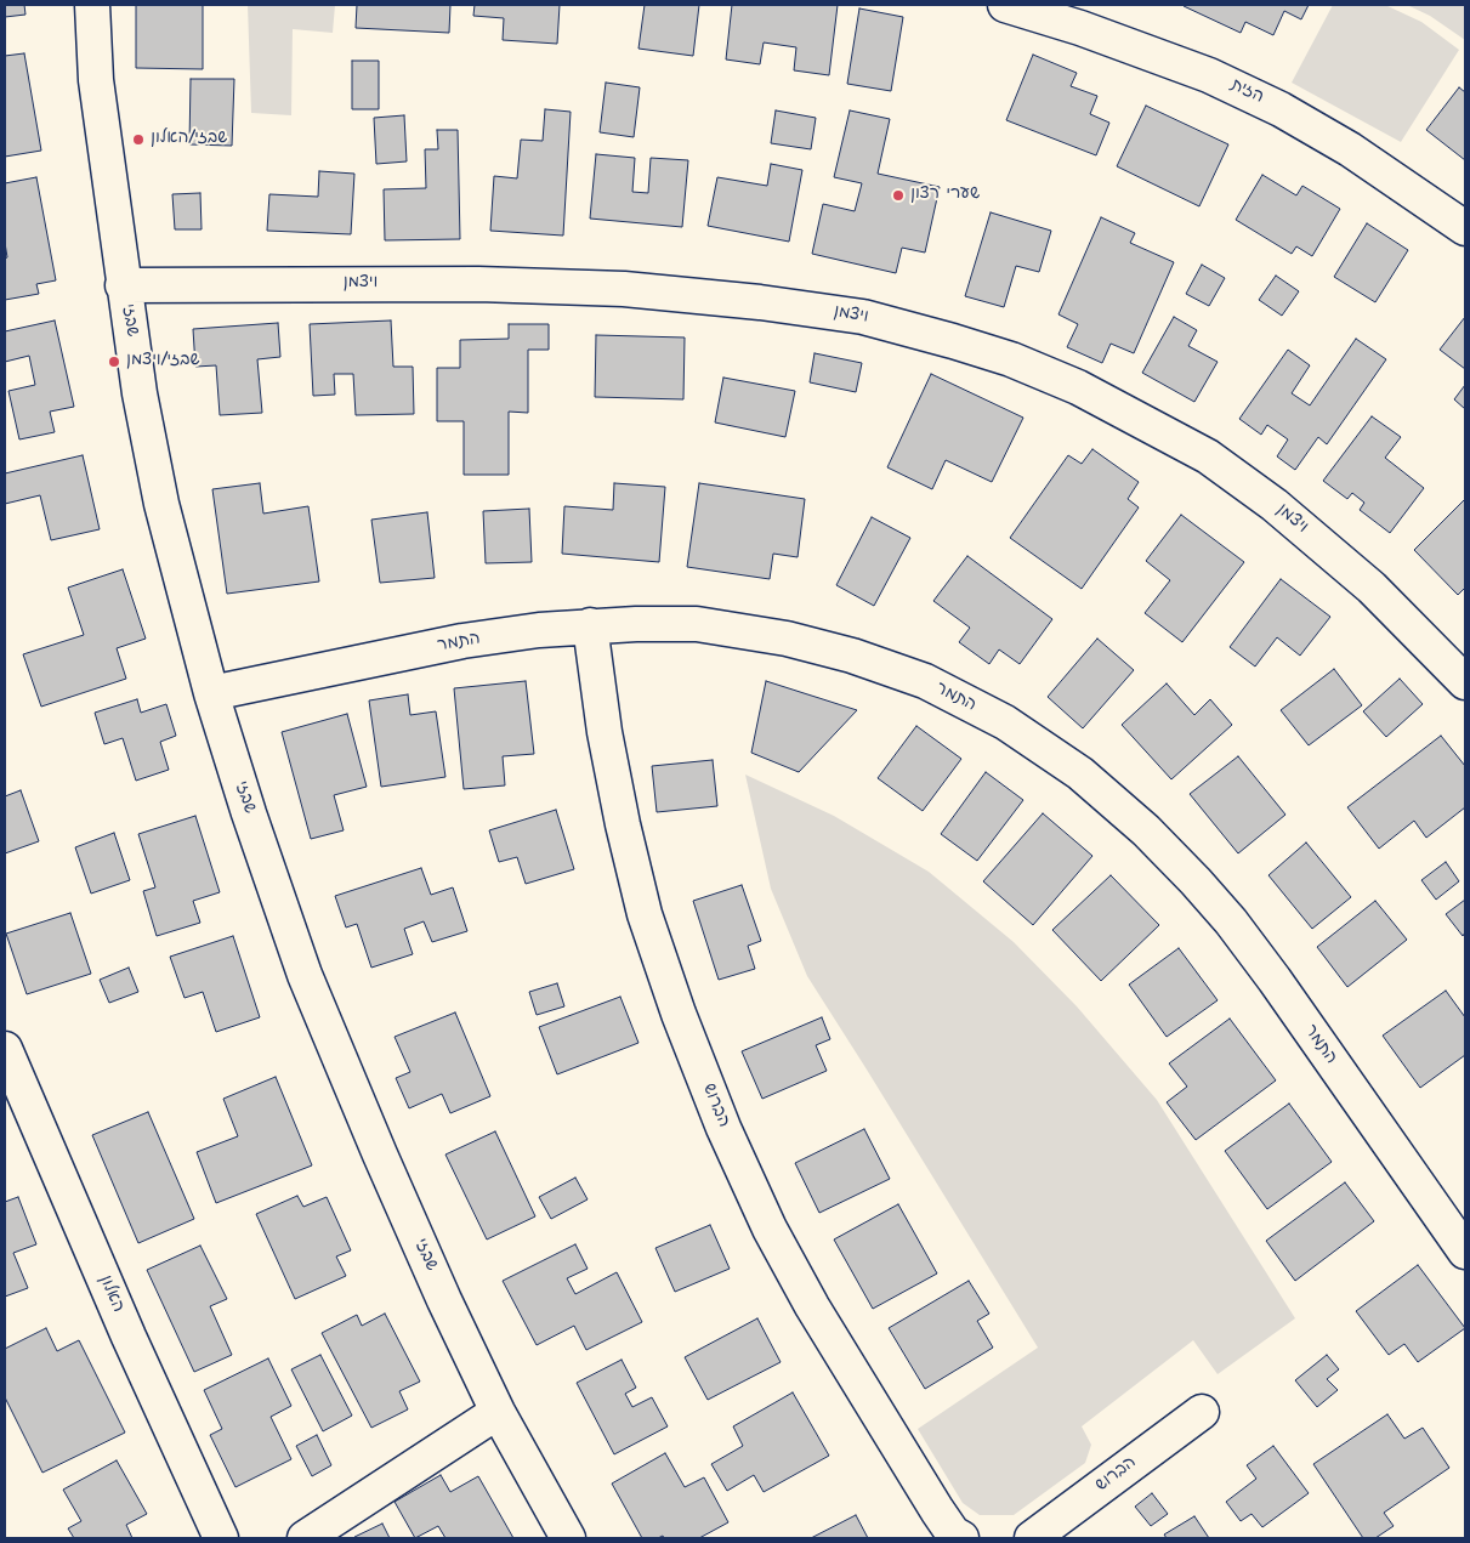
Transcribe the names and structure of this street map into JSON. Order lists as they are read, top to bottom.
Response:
{
  "streets": {
    "street": [
      "הזית",
      "ויצמן",
      "שבזי",
      "התמר",
      "הברוש",
      "האלון"
    ]
  },
  "crossings": [
    ["ויצמן", "שבזי"],
    ["שבזי", "התמר"],
    ["התמר", "הברוש"]
  ],
  "places": ["שבזי/האלון", "שערי רצון", "שבזי/ויצמן"]
}
